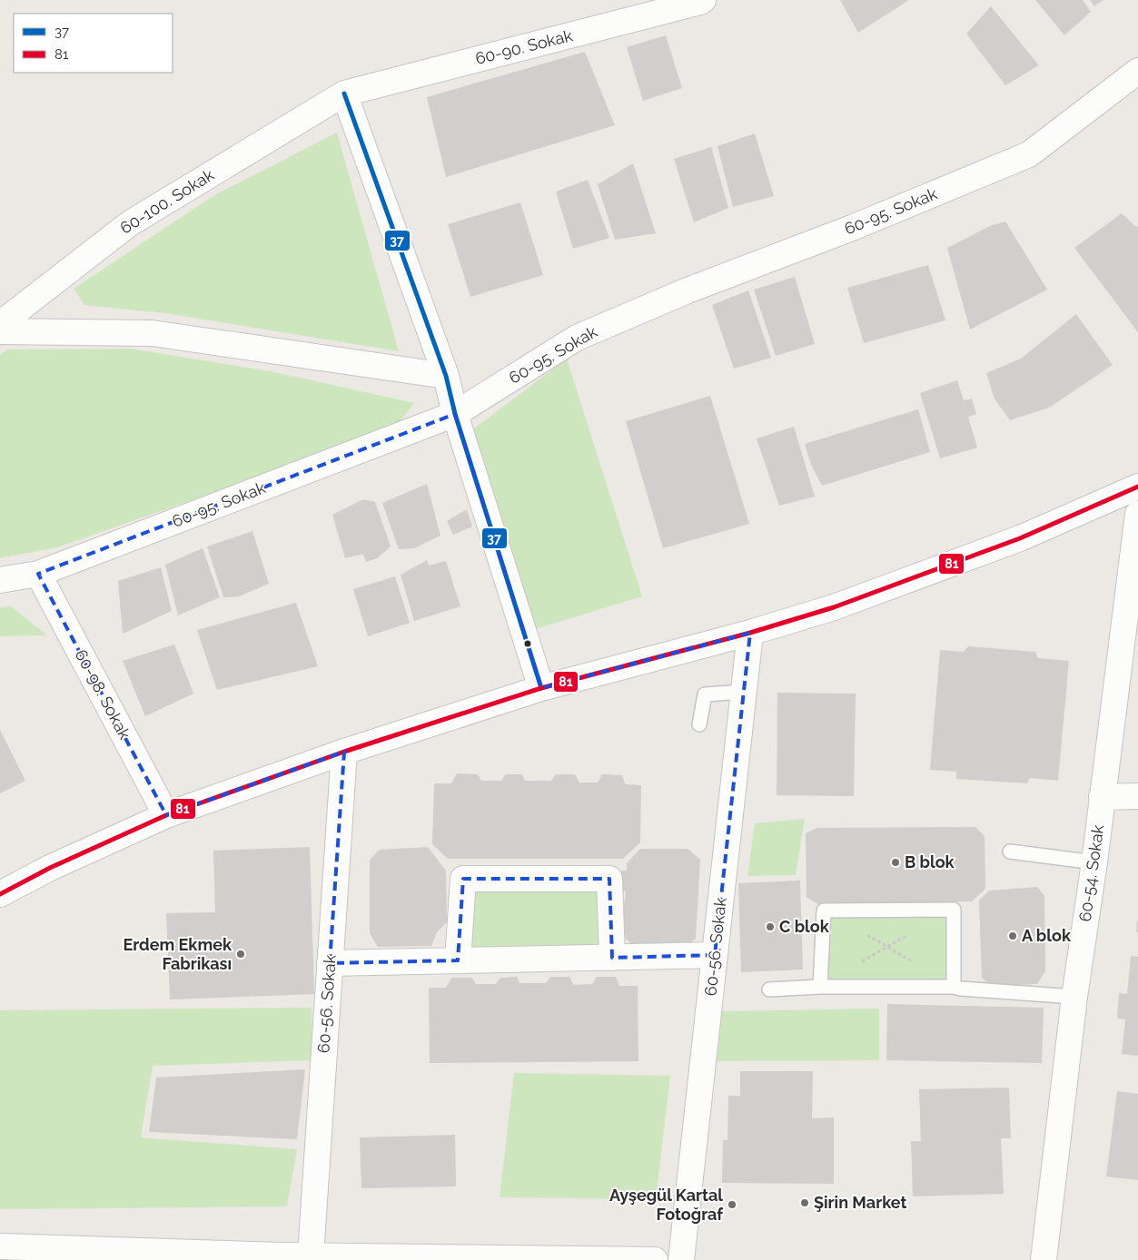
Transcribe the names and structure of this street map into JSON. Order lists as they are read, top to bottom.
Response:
{
  "streets": {
    "street": [
      "60-90. Sokak",
      "60-100. Sokak",
      "60-95. Sokak",
      "60-98. Sokak",
      "60-54. Sokak",
      "60-56. Sokak"
    ]
  },
  "crossings": [
    ["60-90. Sokak", "60-100. Sokak"],
    ["60-95. Sokak", "60-98. Sokak"]
  ],
  "places": [
    "B blok",
    "C blok",
    "A blok",
    "Erdem Ekmek Fabrikası",
    "Şirin Market",
    "Ayşegül Kartal Fotoğraf"
  ],
  "lines": ["transit line 37", "transit line 81"],
  "legend": ["37", "81"]
}
